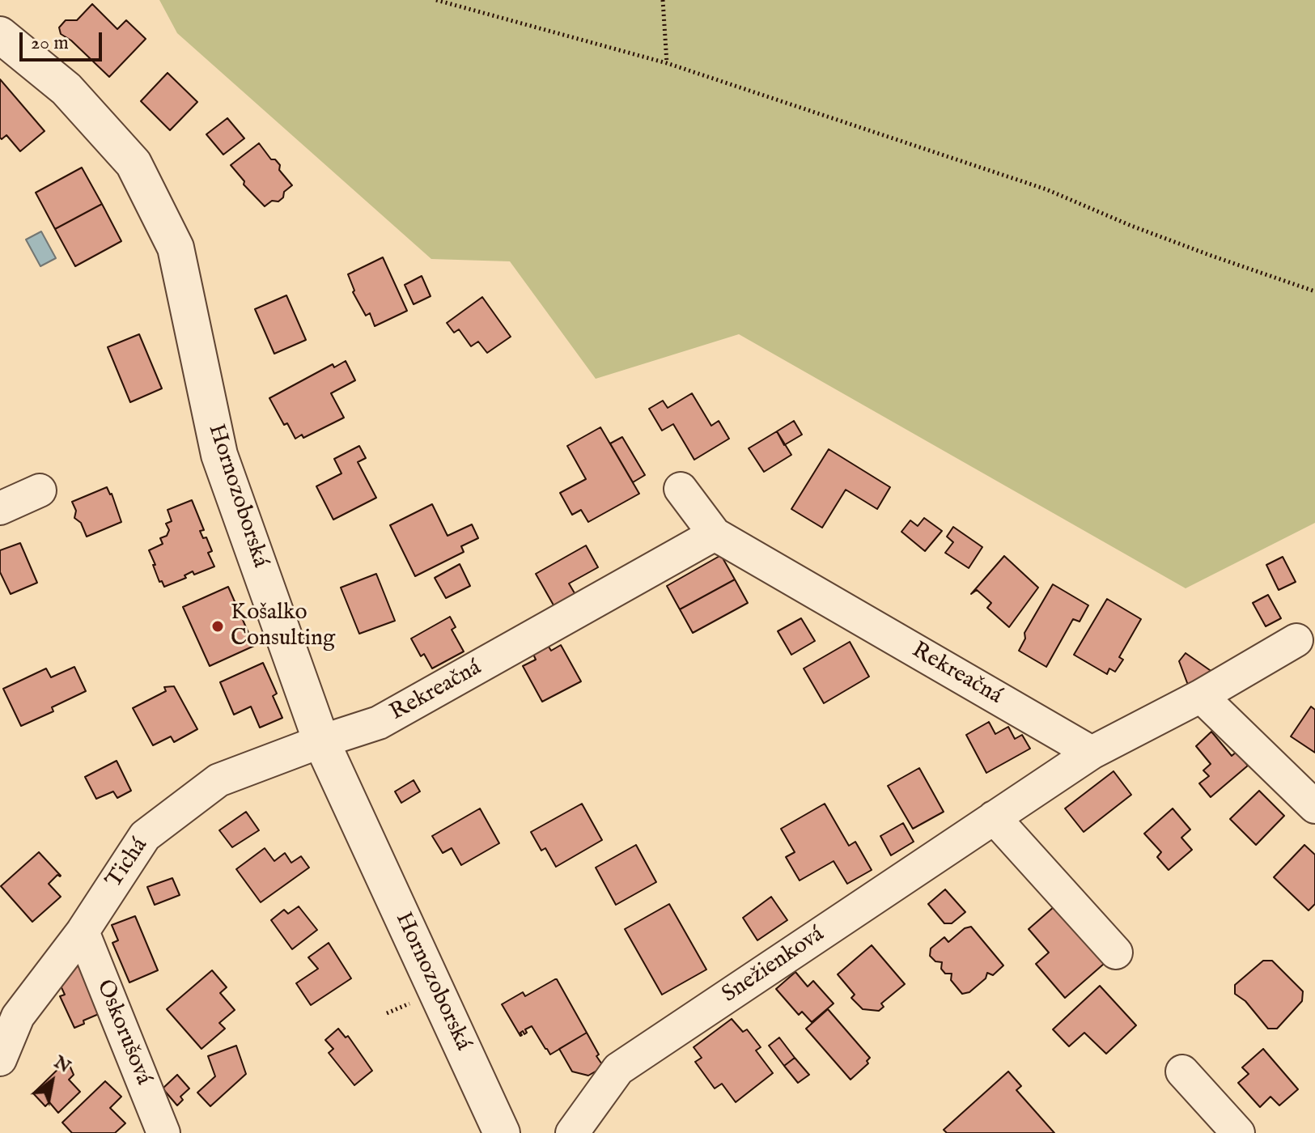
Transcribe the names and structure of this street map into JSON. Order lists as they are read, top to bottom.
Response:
{
  "streets": {
    "street": [
      "Hornozoborská",
      "Rekreačná",
      "Tichá",
      "Snežienková",
      "Oskorušová"
    ]
  },
  "crossings": [
    ["Hornozoborská", "Rekreačná"],
    ["Hornozoborská", "Tichá"],
    ["Rekreačná", "Tichá"],
    ["Rekreačná", "Snežienková"],
    ["Tichá", "Oskorušová"]
  ],
  "places": ["Košalko Consulting"],
  "scale_bar": "20 m",
  "north": "top right"
}
